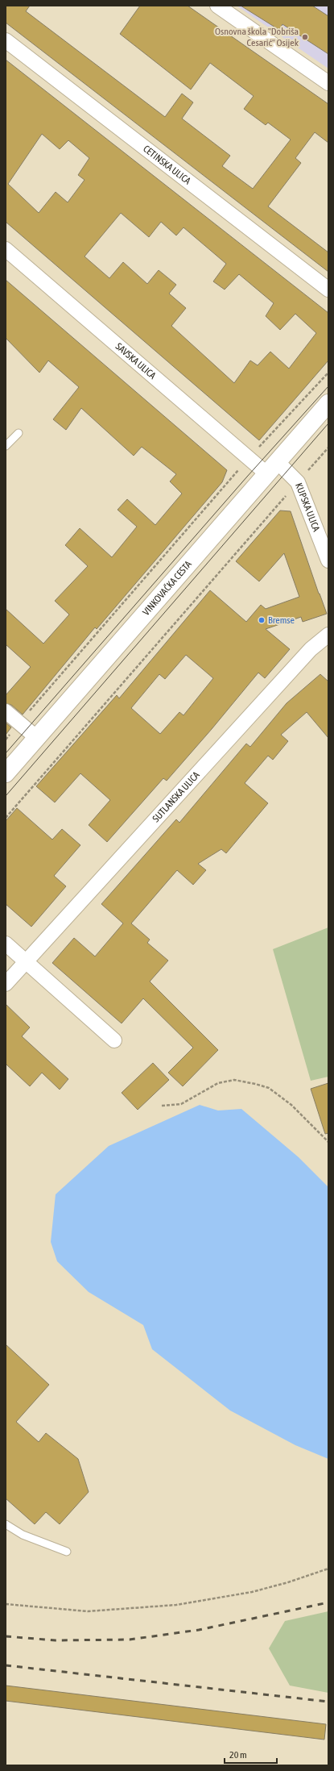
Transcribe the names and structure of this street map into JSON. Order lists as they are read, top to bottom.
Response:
{
  "streets": {
    "main road": ["VINKOVAČKA CESTA"],
    "street": [
      "CETINSKA ULICA",
      "SAVSKA ULICA",
      "KUPSKA ULICA",
      "SUTLANSKA ULICA"
    ]
  },
  "crossings": [
    ["SAVSKA ULICA", "KUPSKA ULICA"],
    ["SAVSKA ULICA", "VINKOVAČKA CESTA"],
    ["KUPSKA ULICA", "VINKOVAČKA CESTA"]
  ],
  "places": ["Osnovna škola \"Dobriša Cesarić\" Osijek", "Bremse"],
  "scale_bar": "20 m"
}
